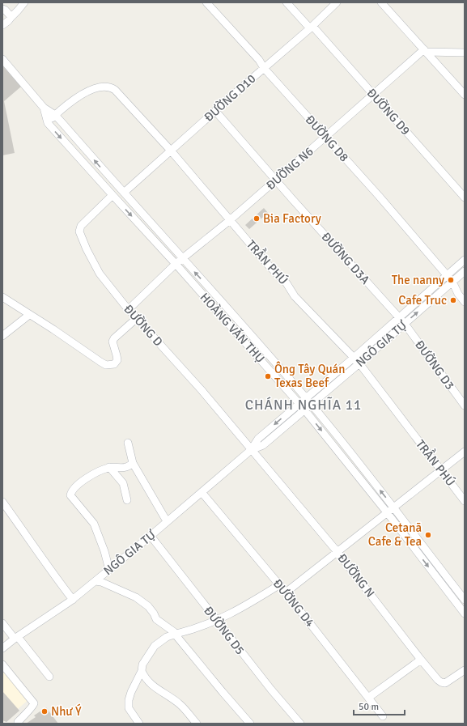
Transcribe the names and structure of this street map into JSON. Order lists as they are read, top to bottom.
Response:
{
  "streets": {
    "street": [
      "ĐƯỜNG D10",
      "ĐƯỜNG D9",
      "ĐƯỜNG D8",
      "ĐƯỜNG N6",
      "ĐƯỜNG D3A",
      "TRẦN PHÚ",
      "ĐƯỜNG D",
      "HOÀNG VĂN THỤ",
      "NGÔ GIA TỰ",
      "ĐƯỜNG D3",
      "ĐƯỜNG N",
      "ĐƯỜNG D4",
      "ĐƯỜNG D5"
    ]
  },
  "crossings": [
    ["ĐƯỜNG D10", "ĐƯỜNG D9"],
    ["ĐƯỜNG D10", "ĐƯỜNG D8"],
    ["ĐƯỜNG D10", "ĐƯỜNG D3A"],
    ["ĐƯỜNG D10", "TRẦN PHÚ"],
    ["ĐƯỜNG D10", "HOÀNG VĂN THỤ"],
    ["ĐƯỜNG D9", "ĐƯỜNG N6"],
    ["ĐƯỜNG D8", "ĐƯỜNG N6"],
    ["ĐƯỜNG D8", "NGÔ GIA TỰ"],
    ["ĐƯỜNG N6", "ĐƯỜNG D3A"],
    ["ĐƯỜNG N6", "TRẦN PHÚ"],
    ["ĐƯỜNG N6", "ĐƯỜNG D"],
    ["ĐƯỜNG N6", "HOÀNG VĂN THỤ"],
    ["ĐƯỜNG D3A", "NGÔ GIA TỰ"],
    ["ĐƯỜNG D3A", "ĐƯỜNG D3"],
    ["TRẦN PHÚ", "HOÀNG VĂN THỤ"],
    ["TRẦN PHÚ", "NGÔ GIA TỰ"],
    ["ĐƯỜNG D", "HOÀNG VĂN THỤ"],
    ["ĐƯỜNG D", "NGÔ GIA TỰ"],
    ["ĐƯỜNG D", "ĐƯỜNG N"],
    ["HOÀNG VĂN THỤ", "NGÔ GIA TỰ"],
    ["NGÔ GIA TỰ", "ĐƯỜNG D3"],
    ["NGÔ GIA TỰ", "ĐƯỜNG N"],
    ["NGÔ GIA TỰ", "ĐƯỜNG D4"],
    ["NGÔ GIA TỰ", "ĐƯỜNG D5"]
  ],
  "districts": ["CHÁNH NGHĨA 11"],
  "places": [
    "Bia Factory",
    "The nanny",
    "Cafe Truc",
    "Ông Tây Quán Texas Beef",
    "Cetanā Cafe & Tea",
    "Như Ý"
  ],
  "scale_bar": "50 m"
}
